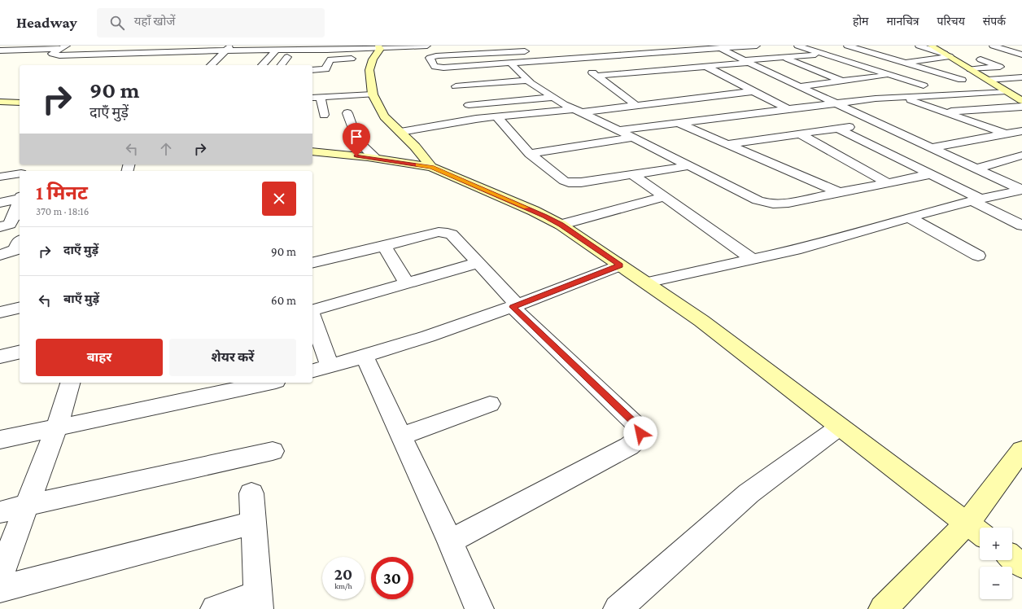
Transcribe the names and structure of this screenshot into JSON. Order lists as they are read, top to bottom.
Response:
{
  "page": {
    "header": "Headway",
    "search": "यहाँ खोजें",
    "nav": [
      "होम",
      "मानचित्र",
      "परिचय",
      "संपर्क"
    ],
    "turn": ["90 m", "दाएँ मुड़ें"],
    "heading": ["1 मिनट", "370 m · 18:16"],
    "list": [
      {
        "name": "दाएँ मुड़ें",
        "value": "90 m"
      },
      {
        "name": "बाएँ मुड़ें",
        "value": "60 m"
      }
    ],
    "buttons": ["बाहर", "शेयर करें"],
    "map_buttons": ["+", "−"],
    "speed": "20 km/h",
    "limit": "30"
  }
}
